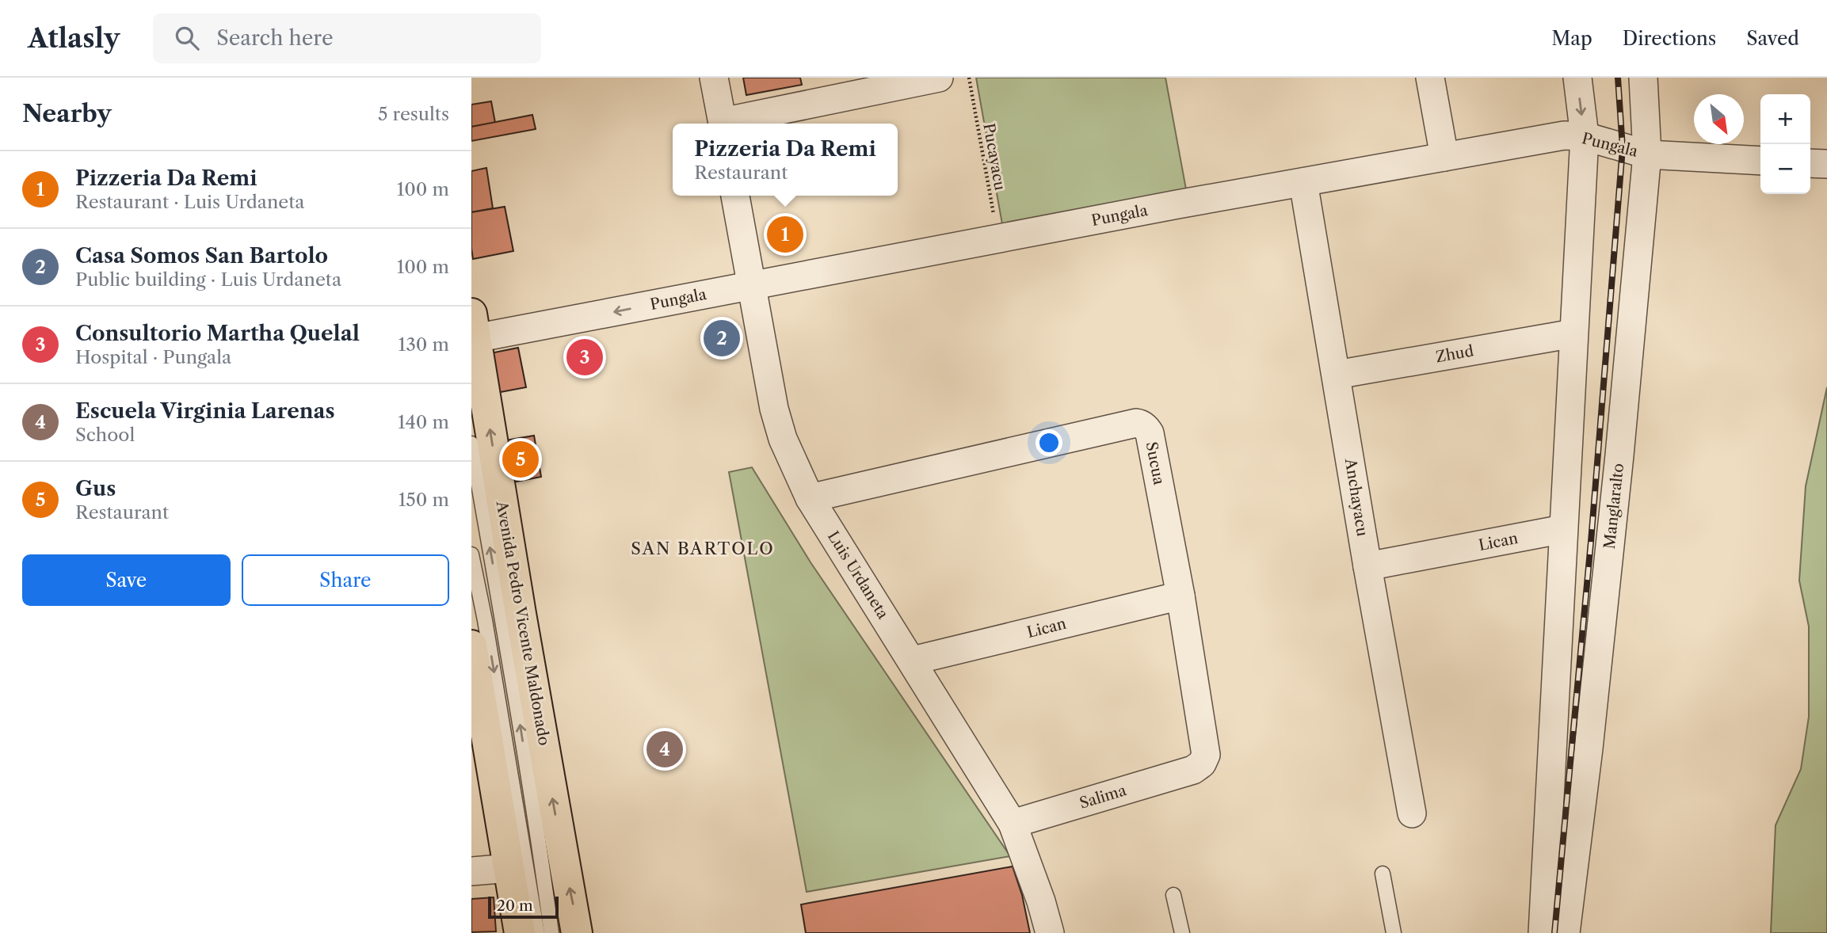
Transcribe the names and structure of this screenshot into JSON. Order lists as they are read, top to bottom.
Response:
{
  "streets": {
    "main road": ["Avenida Pedro Vicente Maldonado"],
    "street": [
      "Pungala",
      "Zhud",
      "Sucua",
      "Anchayacu",
      "Manglaralto",
      "Lican",
      "Luis Urdaneta",
      "Salima"
    ],
    "path": ["Pucayacu"]
  },
  "crossings": [
    ["Pungala", "Pucayacu"],
    ["Pungala", "Anchayacu"],
    ["Pungala", "Manglaralto"],
    ["Pungala", "Luis Urdaneta"],
    ["Pungala", "Avenida Pedro Vicente Maldonado"],
    ["Zhud", "Anchayacu"],
    ["Sucua", "Lican"],
    ["Sucua", "Luis Urdaneta"],
    ["Sucua", "Salima"],
    ["Anchayacu", "Lican"],
    ["Lican", "Luis Urdaneta"],
    ["Luis Urdaneta", "Salima"]
  ],
  "districts": ["SAN BARTOLO"],
  "scale_bar": "20 m",
  "north": "bottom right",
  "page": {
    "header": "Atlasly",
    "search": "Search here",
    "nav": ["Map", "Directions", "Saved"],
    "heading": ["Nearby", "5 results"],
    "map_buttons": ["+", "−"],
    "popup": ["Pizzeria Da Remi", "Restaurant"],
    "list": [
      {
        "mark": "1",
        "name": "Pizzeria Da Remi",
        "note": "Restaurant · Luis Urdaneta",
        "value": "100 m"
      },
      {
        "mark": "2",
        "name": "Casa Somos San Bartolo",
        "note": "Public building · Luis Urdaneta",
        "value": "100 m"
      },
      {
        "mark": "3",
        "name": "Consultorio Martha Quelal",
        "note": "Hospital · Pungala",
        "value": "130 m"
      },
      {
        "mark": "4",
        "name": "Escuela Virginia Larenas",
        "note": "School",
        "value": "140 m"
      },
      {
        "mark": "5",
        "name": "Gus",
        "note": "Restaurant",
        "value": "150 m"
      }
    ],
    "pins": [
      "1",
      "2",
      "3",
      "5",
      "4"
    ],
    "buttons": ["Save", "Share"],
    "scale": "20 m"
  }
}
